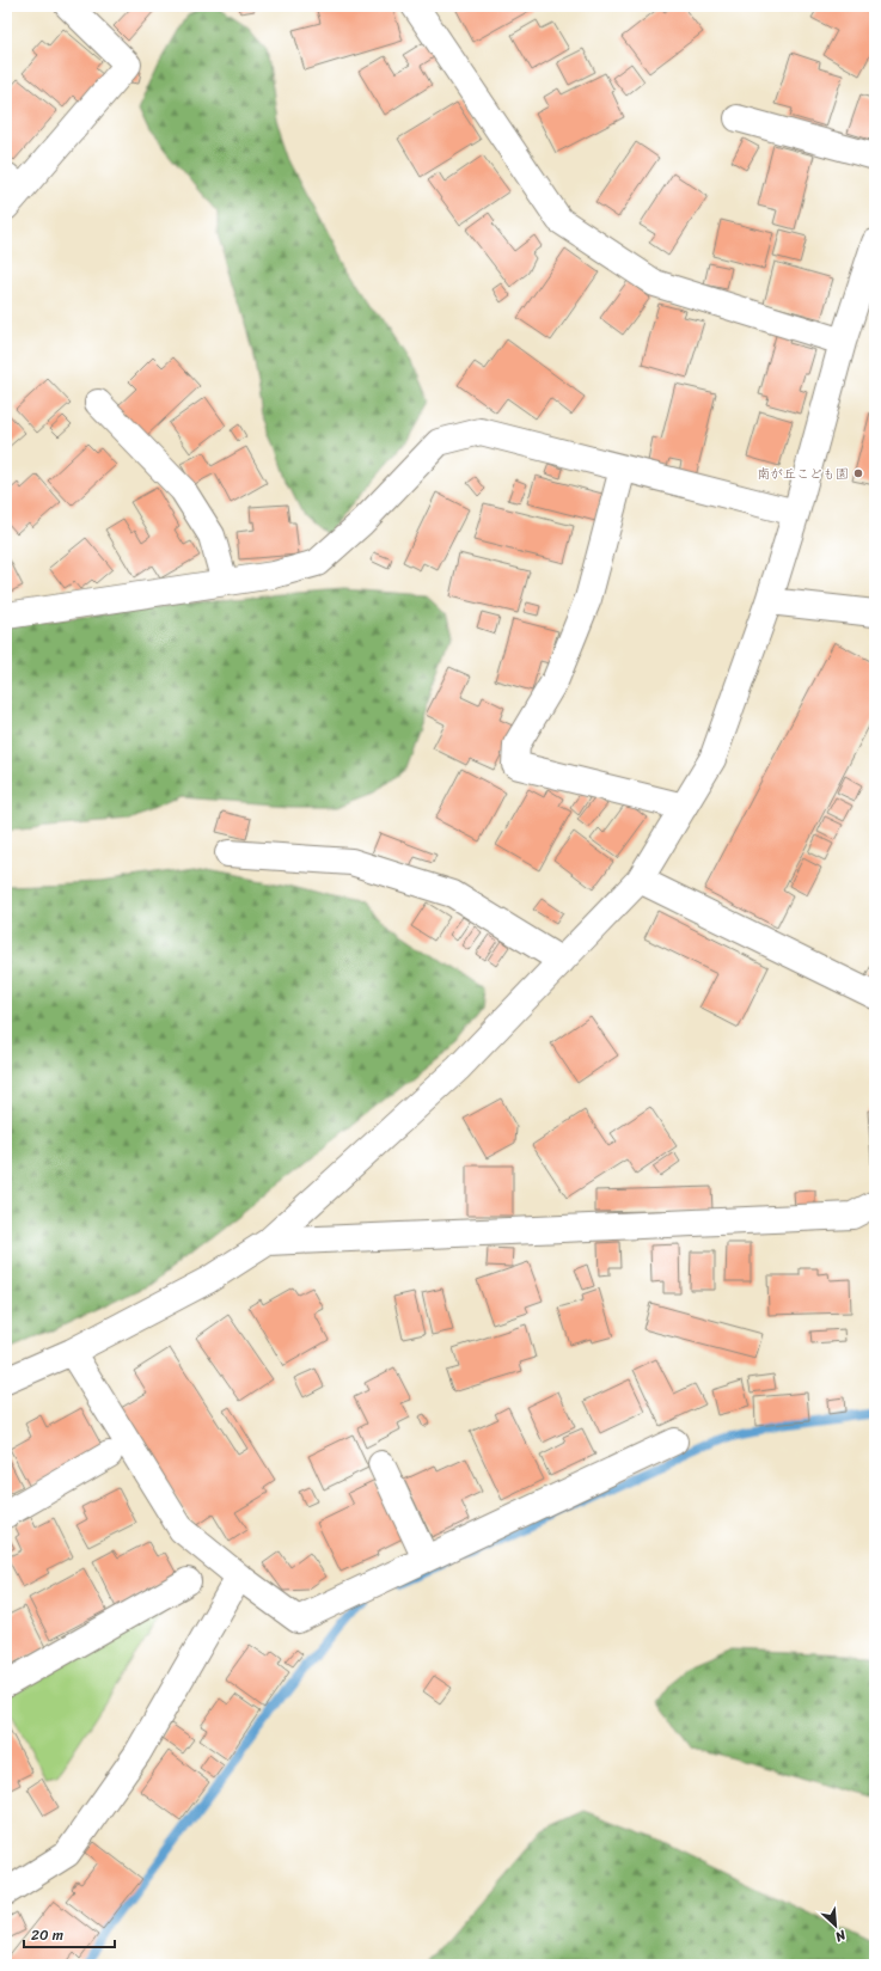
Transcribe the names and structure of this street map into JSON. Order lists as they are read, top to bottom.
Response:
{
  "places": ["南が丘こども園"],
  "scale_bar": "20 m",
  "north": "bottom right"
}
